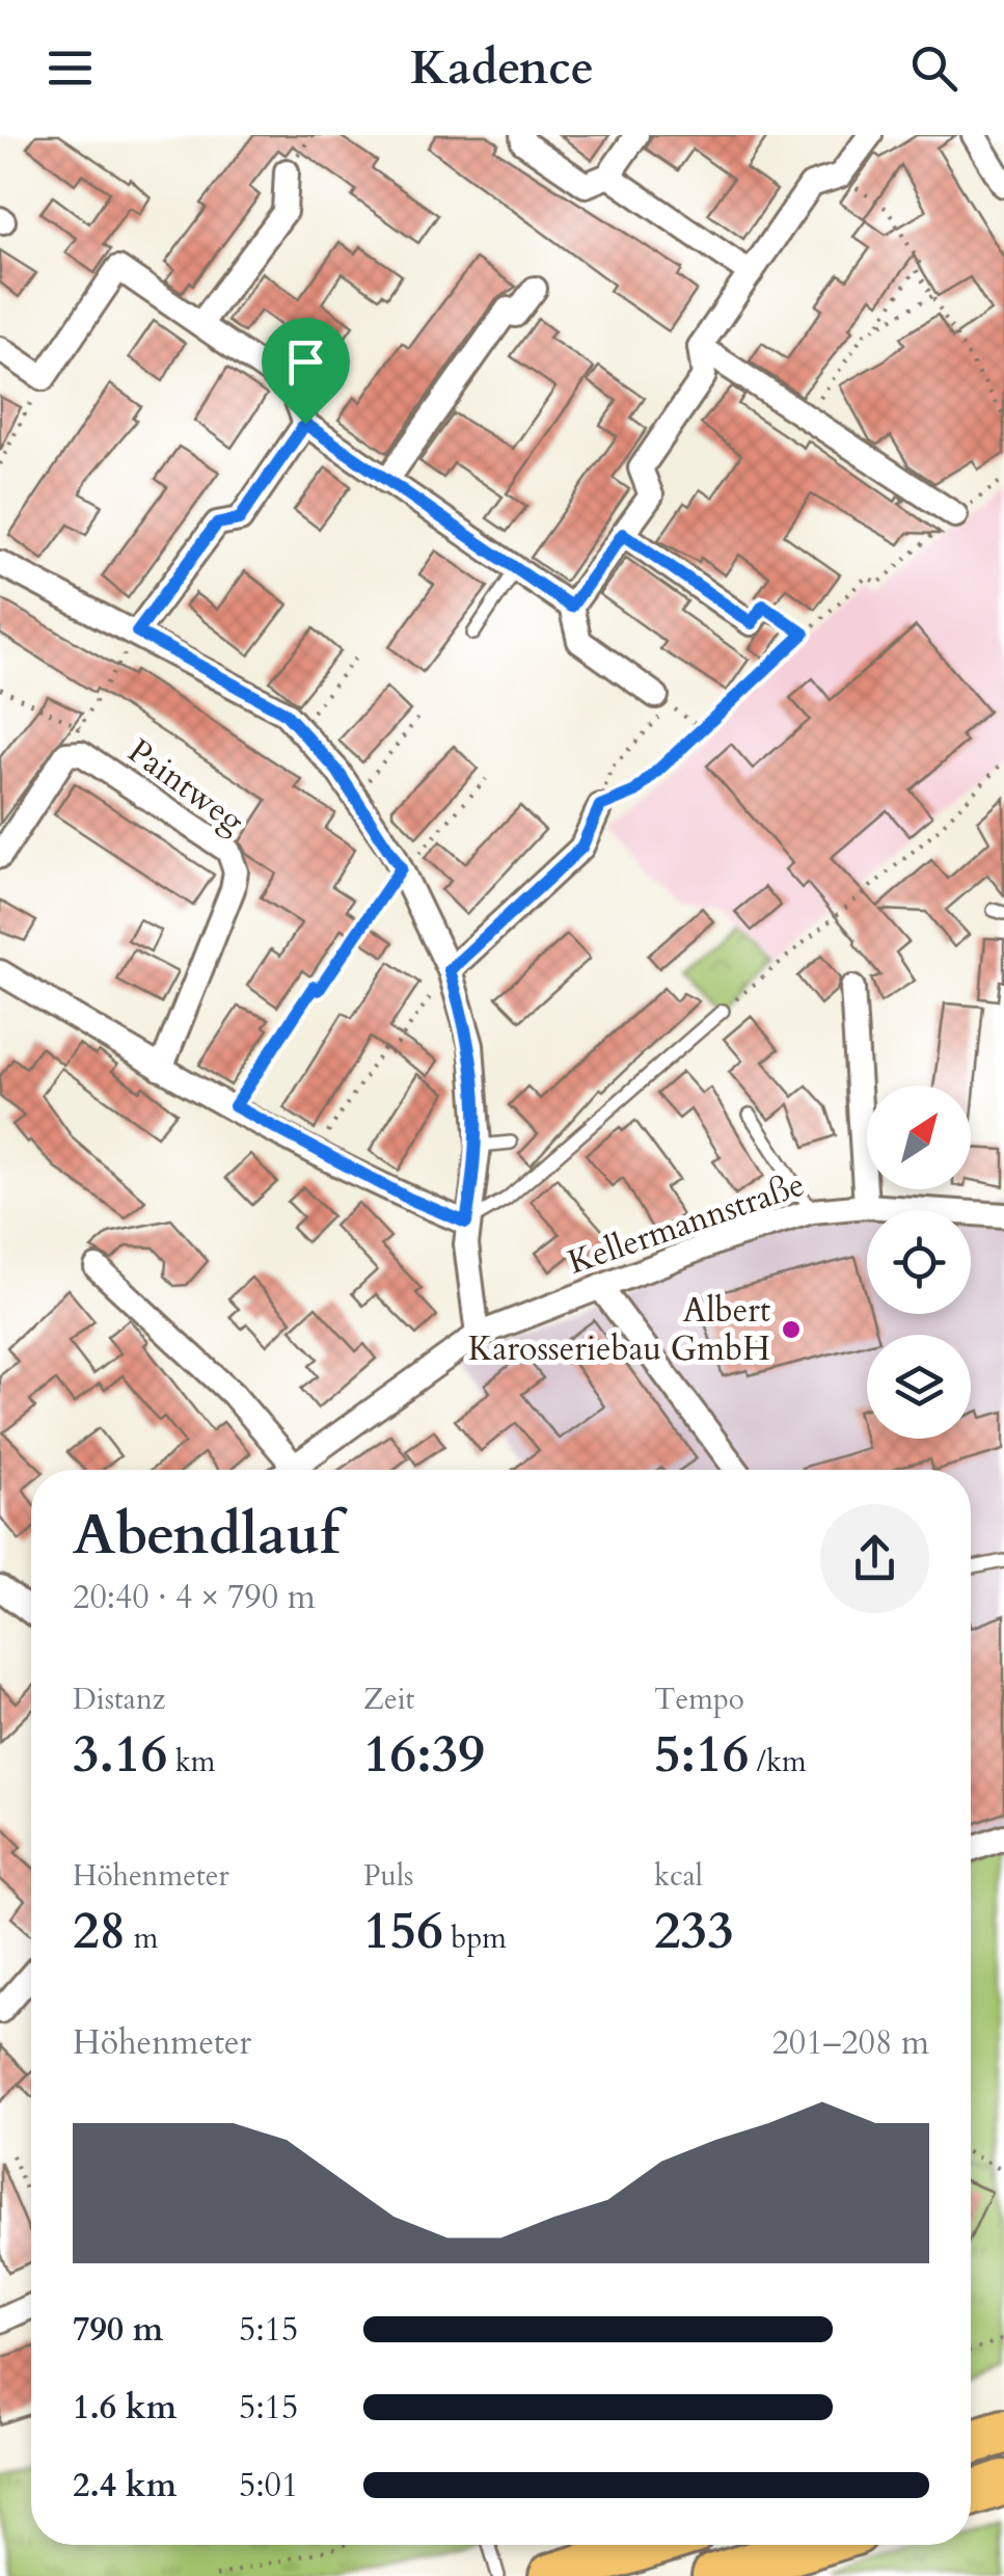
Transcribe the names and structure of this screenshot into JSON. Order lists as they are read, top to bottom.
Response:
{
  "streets": {
    "street": ["Paintweg", "Kellermannstraße"]
  },
  "places": ["Albert Karosseriebau GmbH"],
  "north": "top right",
  "page": {
    "header": "Kadence",
    "heading": ["Abendlauf", "20:40 · 4 × 790 m"],
    "stats": [
      ["Distanz", "3.16 km"],
      ["Zeit", "16:39"],
      ["Tempo", "5:16 /km"],
      ["Höhenmeter", "28 m"],
      ["Puls", "156 bpm"],
      ["kcal", "233"]
    ],
    "chart": ["Höhenmeter", "201–208 m"],
    "list": [
      {
        "name": "790 m",
        "note": "5:15"
      },
      {
        "name": "1.6 km",
        "note": "5:15"
      },
      {
        "name": "2.4 km",
        "note": "5:01"
      }
    ]
  }
}
